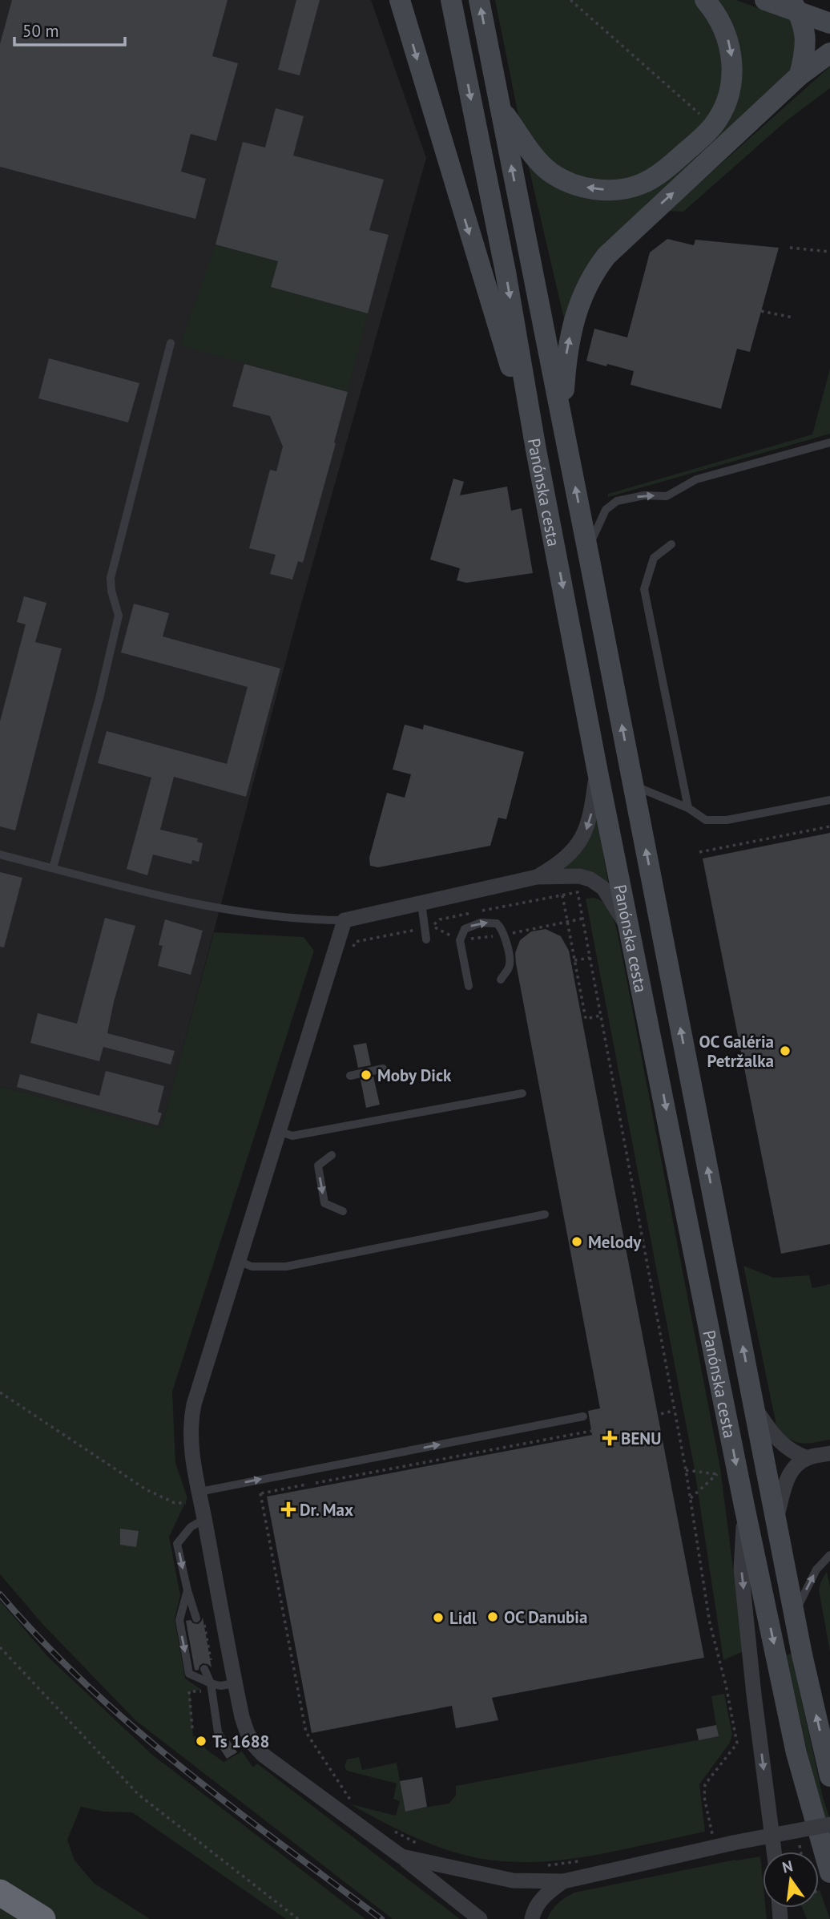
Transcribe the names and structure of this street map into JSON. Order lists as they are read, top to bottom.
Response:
{
  "streets": {
    "main road": ["Panónska cesta"]
  },
  "places": {
    "other": [
      "OC Galéria Petržalka",
      "Moby Dick",
      "Melody",
      "OC Danubia",
      "Lidl",
      "Ts 1688"
    ],
    "health": ["BENU", "Dr. Max"]
  },
  "scale_bar": "50 m",
  "north": "top"
}
